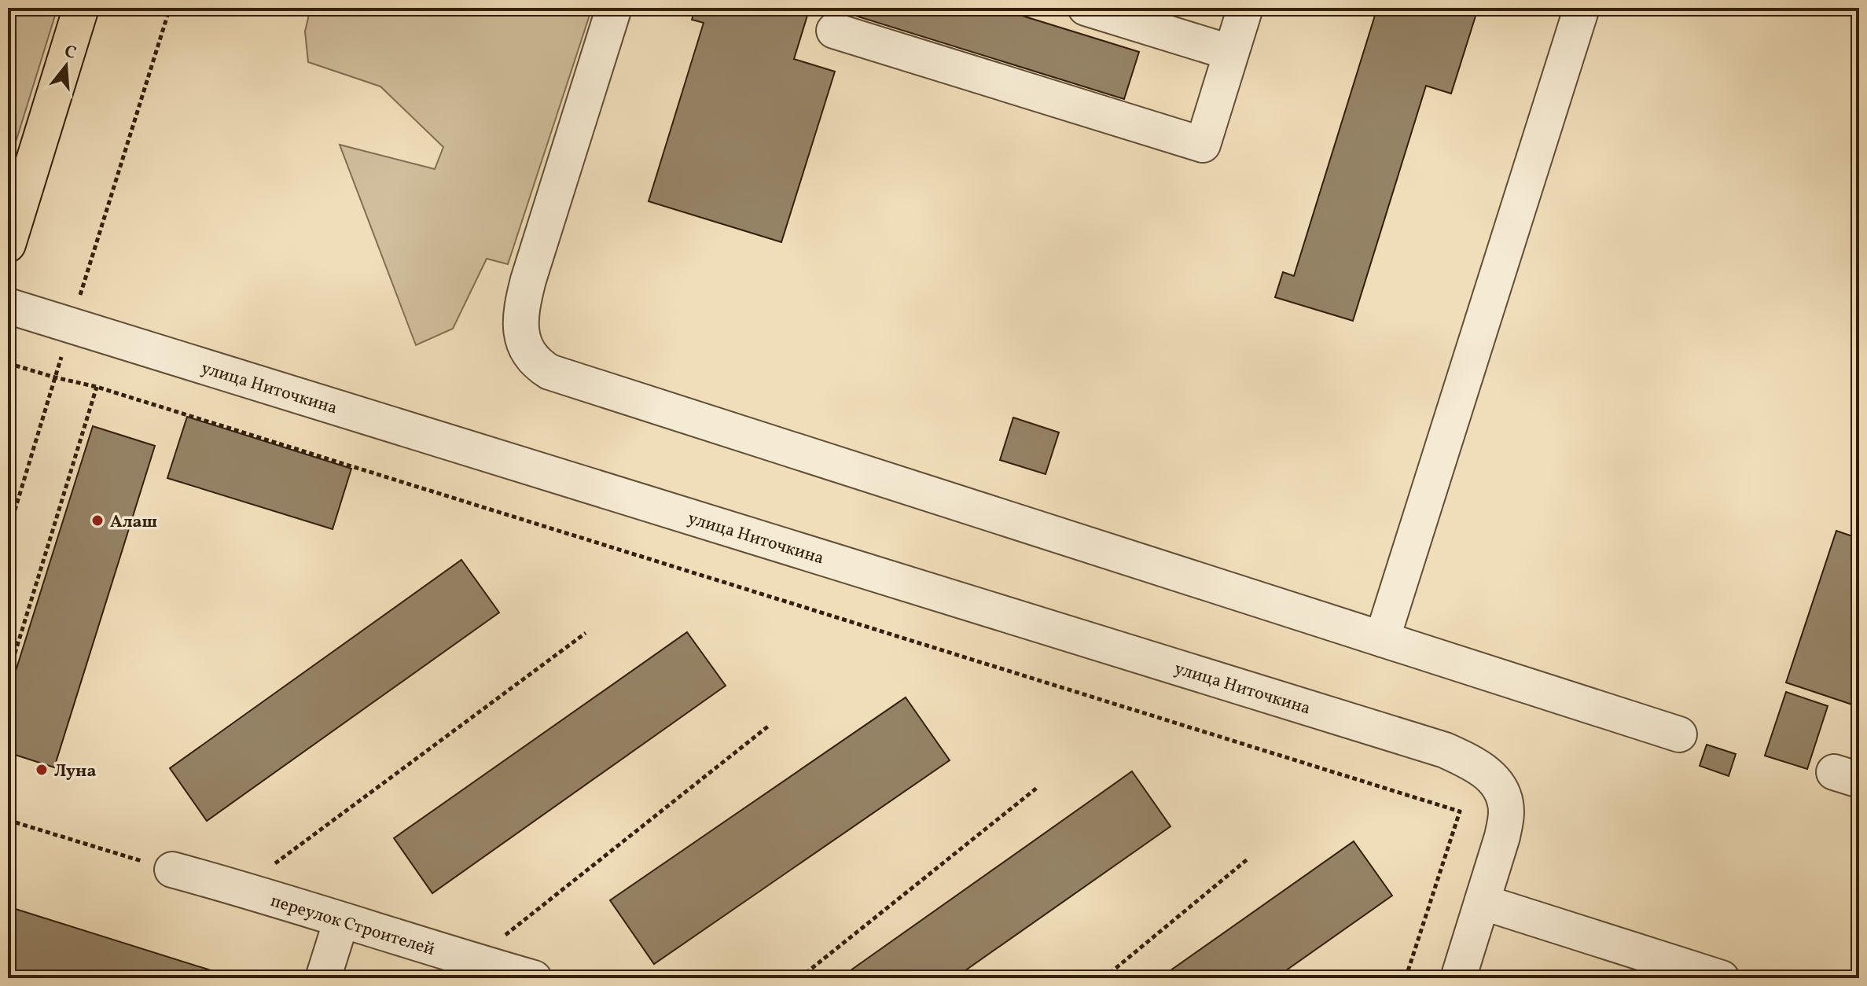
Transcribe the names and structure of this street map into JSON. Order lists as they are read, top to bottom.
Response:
{
  "streets": {
    "street": ["улица Ниточкина", "переулок Строителей"]
  },
  "places": ["Алаш", "Луна"],
  "north": "top"
}
